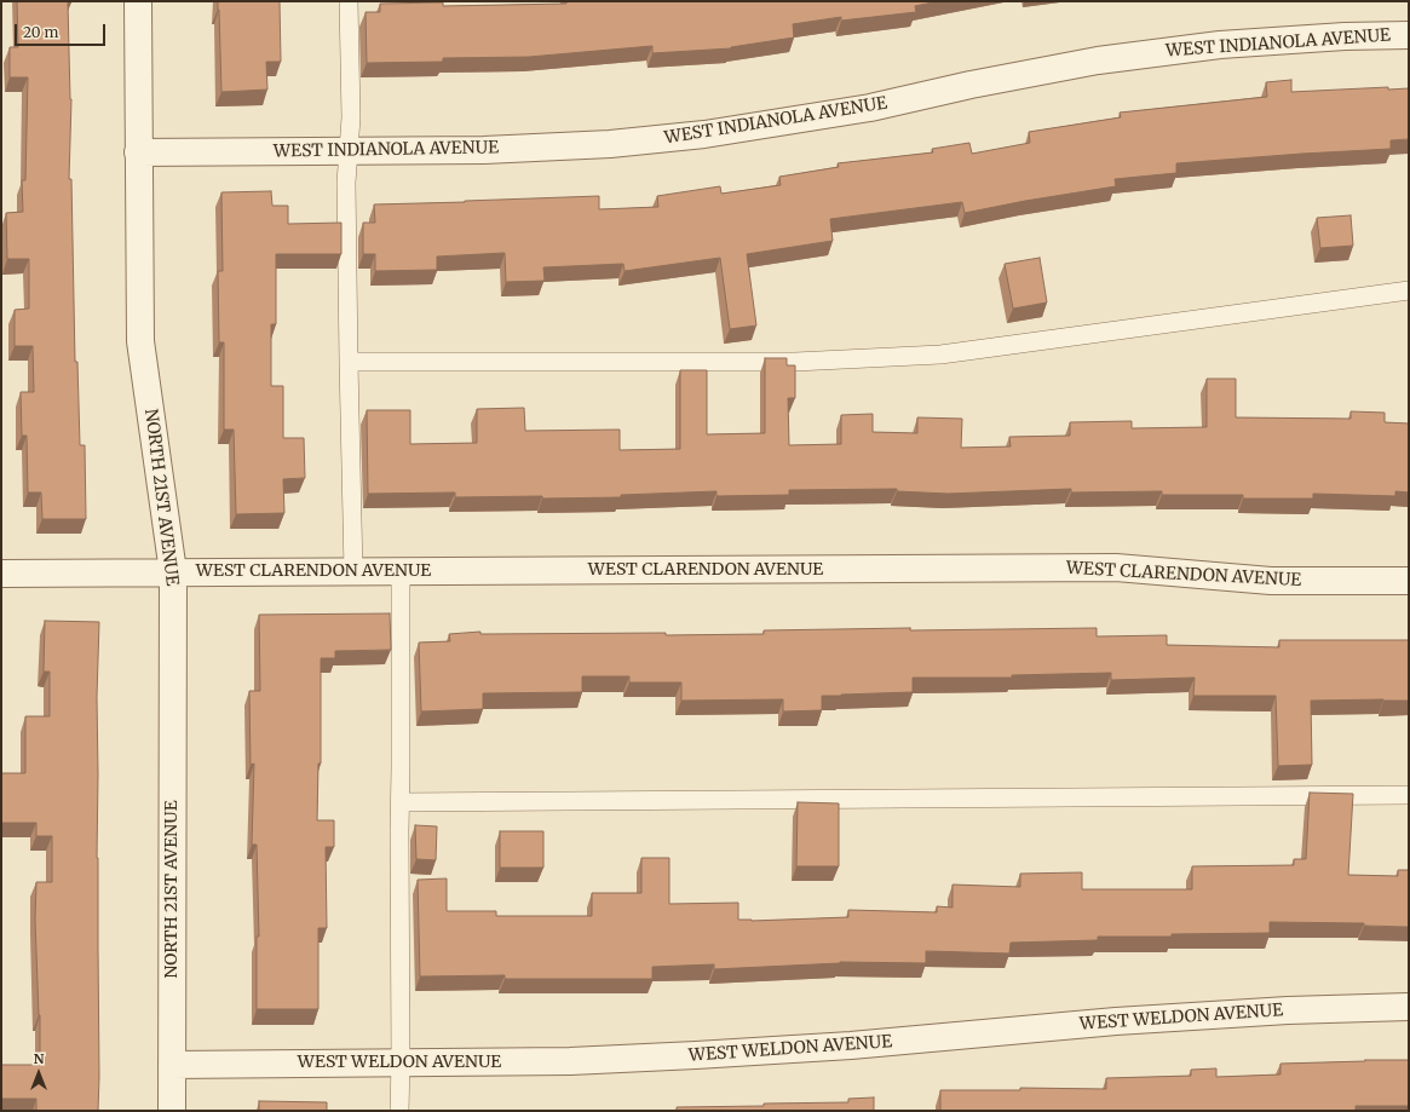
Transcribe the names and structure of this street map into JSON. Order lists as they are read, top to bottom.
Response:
{
  "streets": {
    "street": [
      "WEST INDIANOLA AVENUE",
      "NORTH 21ST AVENUE",
      "WEST CLARENDON AVENUE",
      "WEST WELDON AVENUE"
    ]
  },
  "crossings": [
    ["WEST INDIANOLA AVENUE", "NORTH 21ST AVENUE"],
    ["NORTH 21ST AVENUE", "WEST CLARENDON AVENUE"],
    ["NORTH 21ST AVENUE", "WEST WELDON AVENUE"]
  ],
  "scale_bar": "20 m",
  "north": "top"
}
